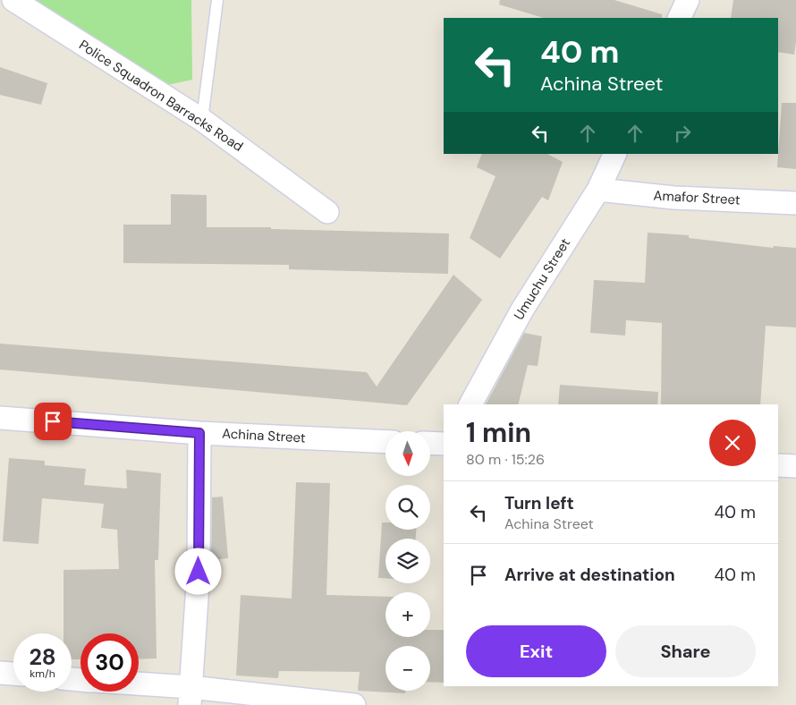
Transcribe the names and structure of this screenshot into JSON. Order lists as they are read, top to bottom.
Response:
{
  "streets": {
    "street": [
      "Police Squadron Barracks Road",
      "Amafor Street",
      "Umuchu Street",
      "Achina Street"
    ]
  },
  "crossings": [
    ["Amafor Street", "Umuchu Street"]
  ],
  "north": "bottom",
  "page": {
    "turn": ["40 m", "Achina Street"],
    "heading": ["1 min", "80 m · 15:26"],
    "map_buttons": ["+", "−"],
    "list": [
      {
        "name": "Turn left",
        "note": "Achina Street",
        "value": "40 m"
      },
      {
        "name": "Arrive at destination",
        "value": "40 m"
      }
    ],
    "buttons": ["Exit", "Share"],
    "speed": "28 km/h",
    "limit": "30"
  }
}
